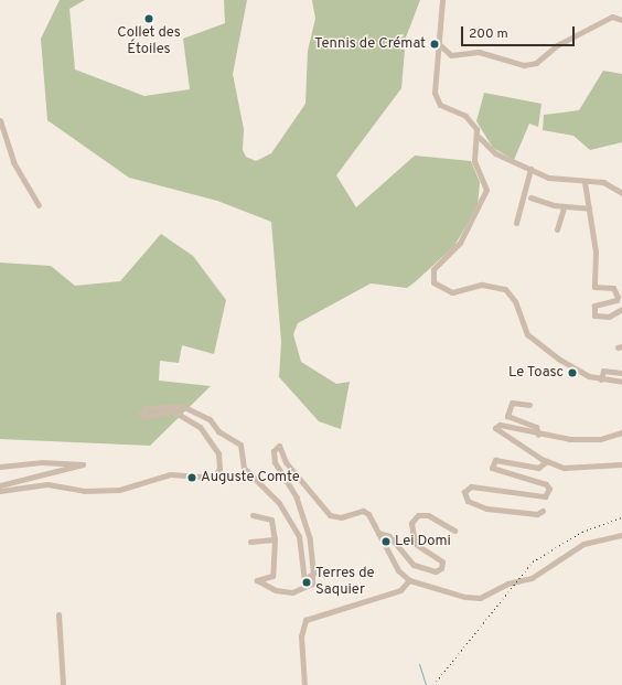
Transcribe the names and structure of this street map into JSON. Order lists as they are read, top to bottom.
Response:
{
  "places": [
    "Collet des Étoiles",
    "Tennis de Crémat",
    "Le Toasc",
    "Auguste Comte",
    "Lei Domi",
    "Terres de Saquier"
  ],
  "scale_bar": "200 m"
}
